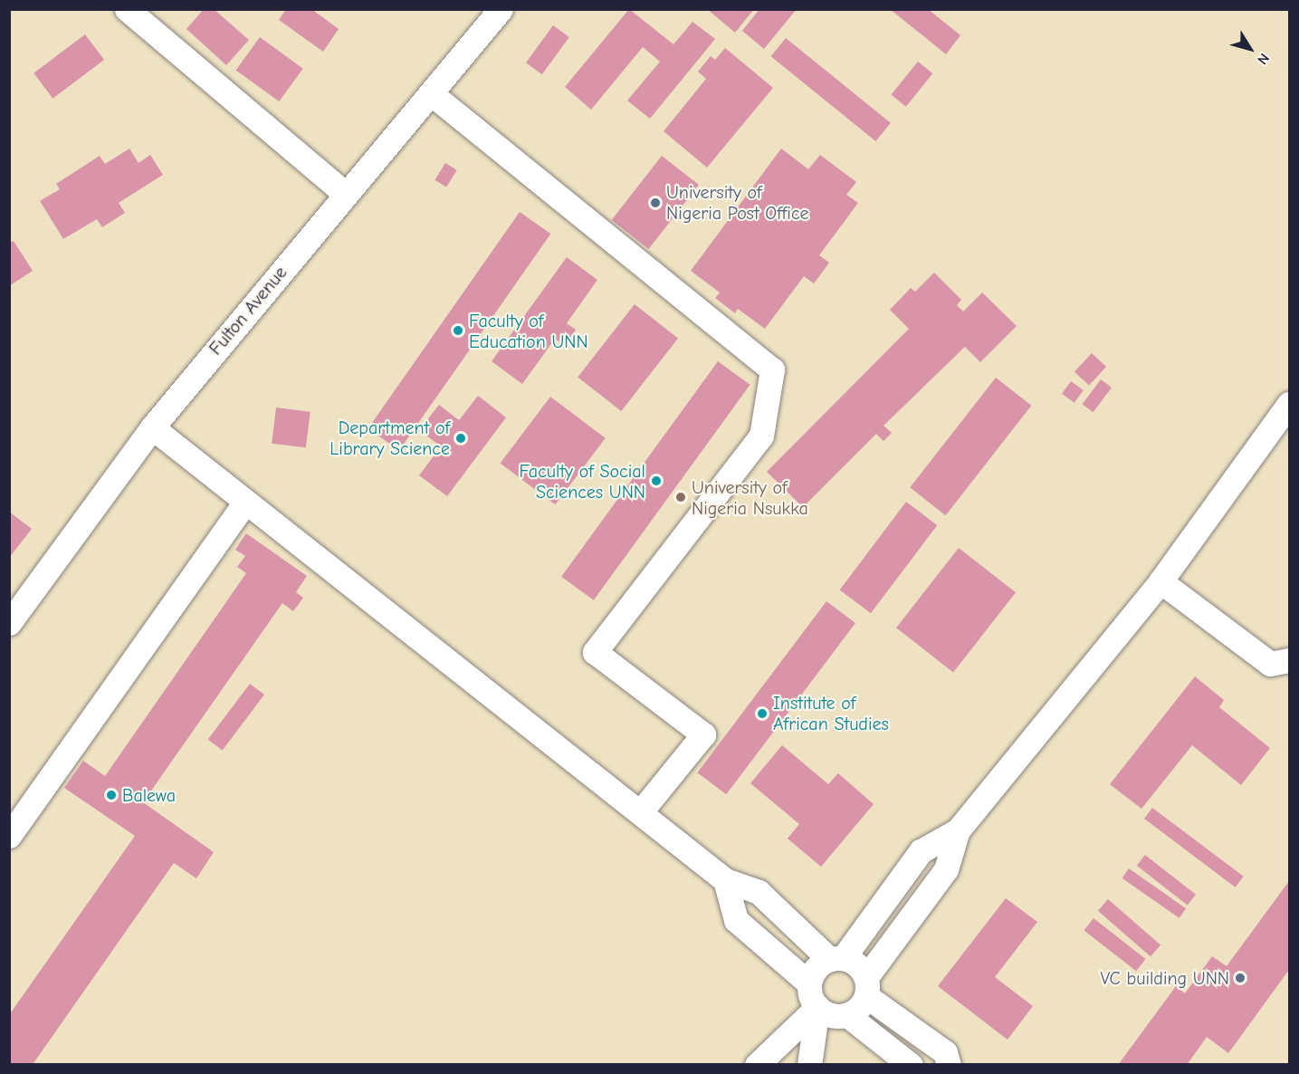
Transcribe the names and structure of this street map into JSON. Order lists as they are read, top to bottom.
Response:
{
  "streets": {
    "street": ["Fulton Avenue"]
  },
  "places": [
    "University of Nigeria Post Office",
    "Faculty of Education UNN",
    "Department of Library Science",
    "Faculty of Social Sciences UNN",
    "University of Nigeria Nsukka",
    "Institute of African Studies",
    "Balewa",
    "VC building UNN"
  ],
  "north": "bottom right"
}
